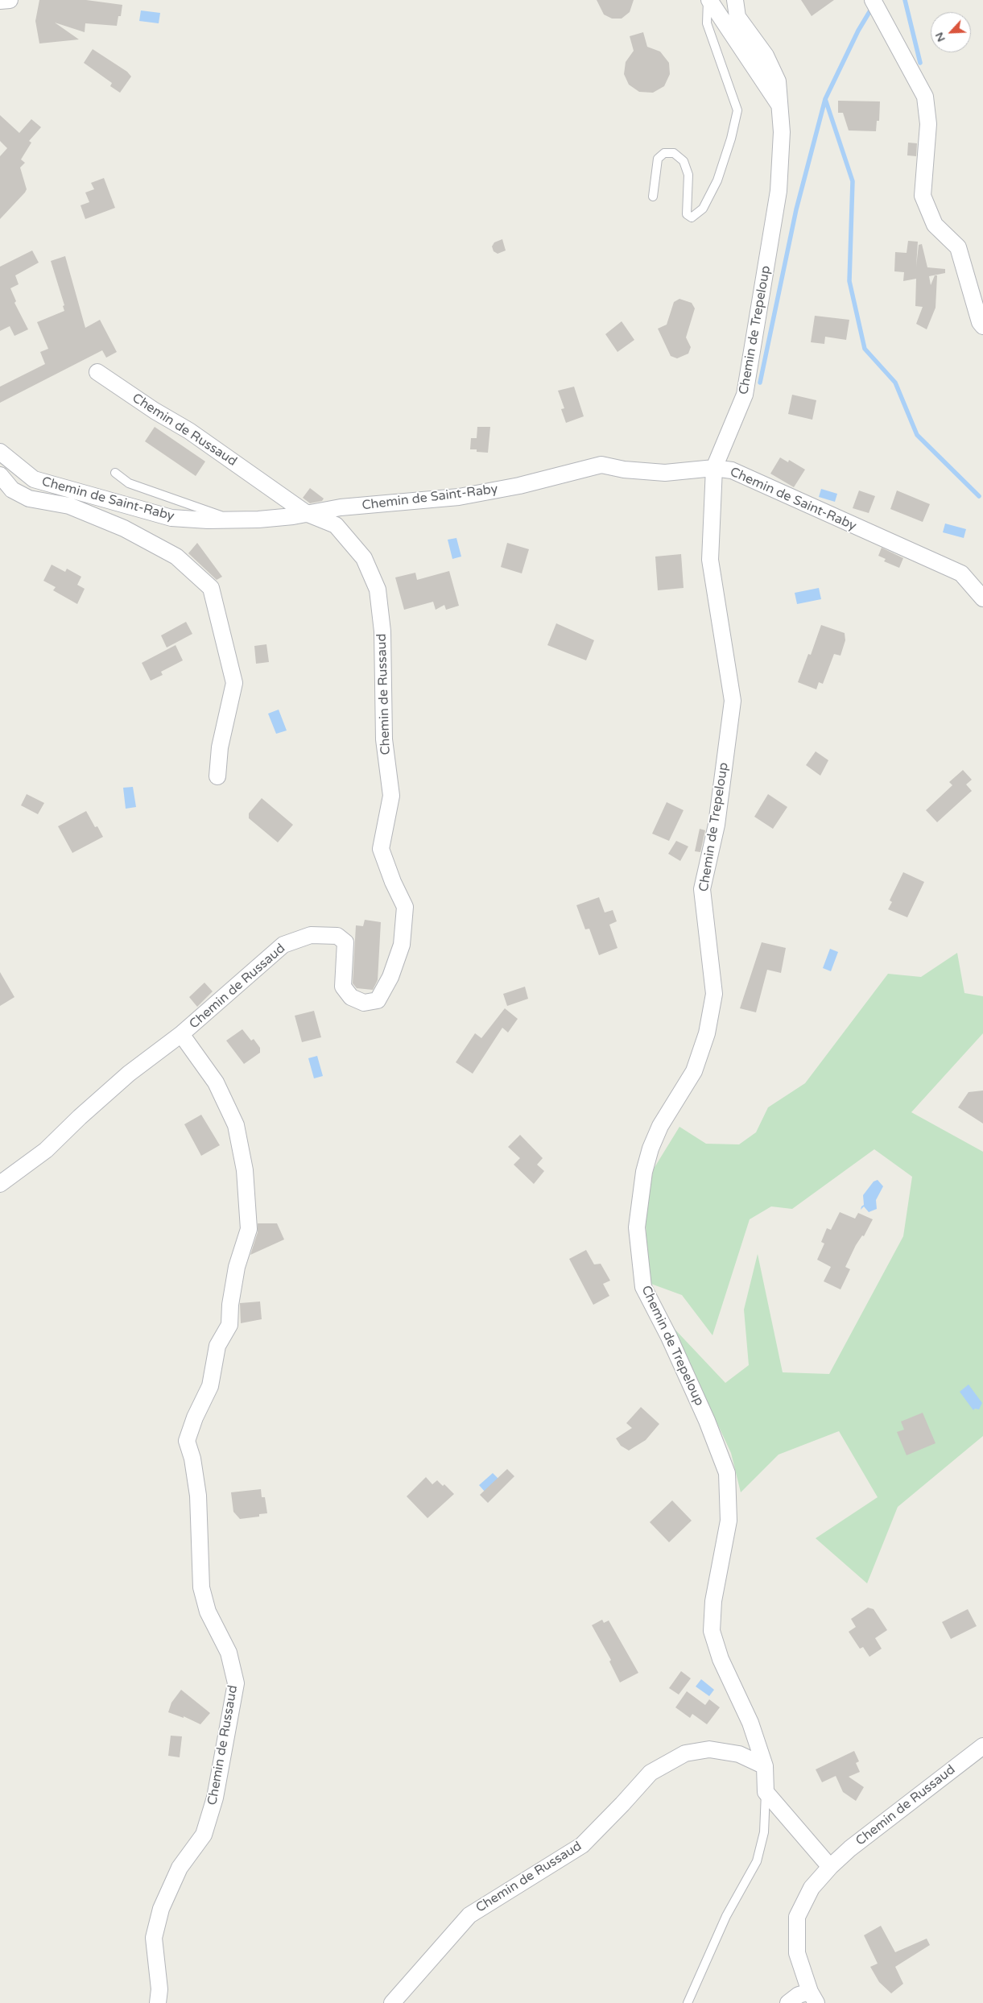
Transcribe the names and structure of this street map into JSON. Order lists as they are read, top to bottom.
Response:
{
  "streets": {
    "street": ["Chemin de Trepeloup", "Chemin de Russaud", "Chemin de Saint-Raby"]
  },
  "crossings": [
    ["Chemin de Trepeloup", "Chemin de Russaud"],
    ["Chemin de Trepeloup", "Chemin de Saint-Raby"],
    ["Chemin de Russaud", "Chemin de Saint-Raby"]
  ],
  "north": "bottom left"
}
